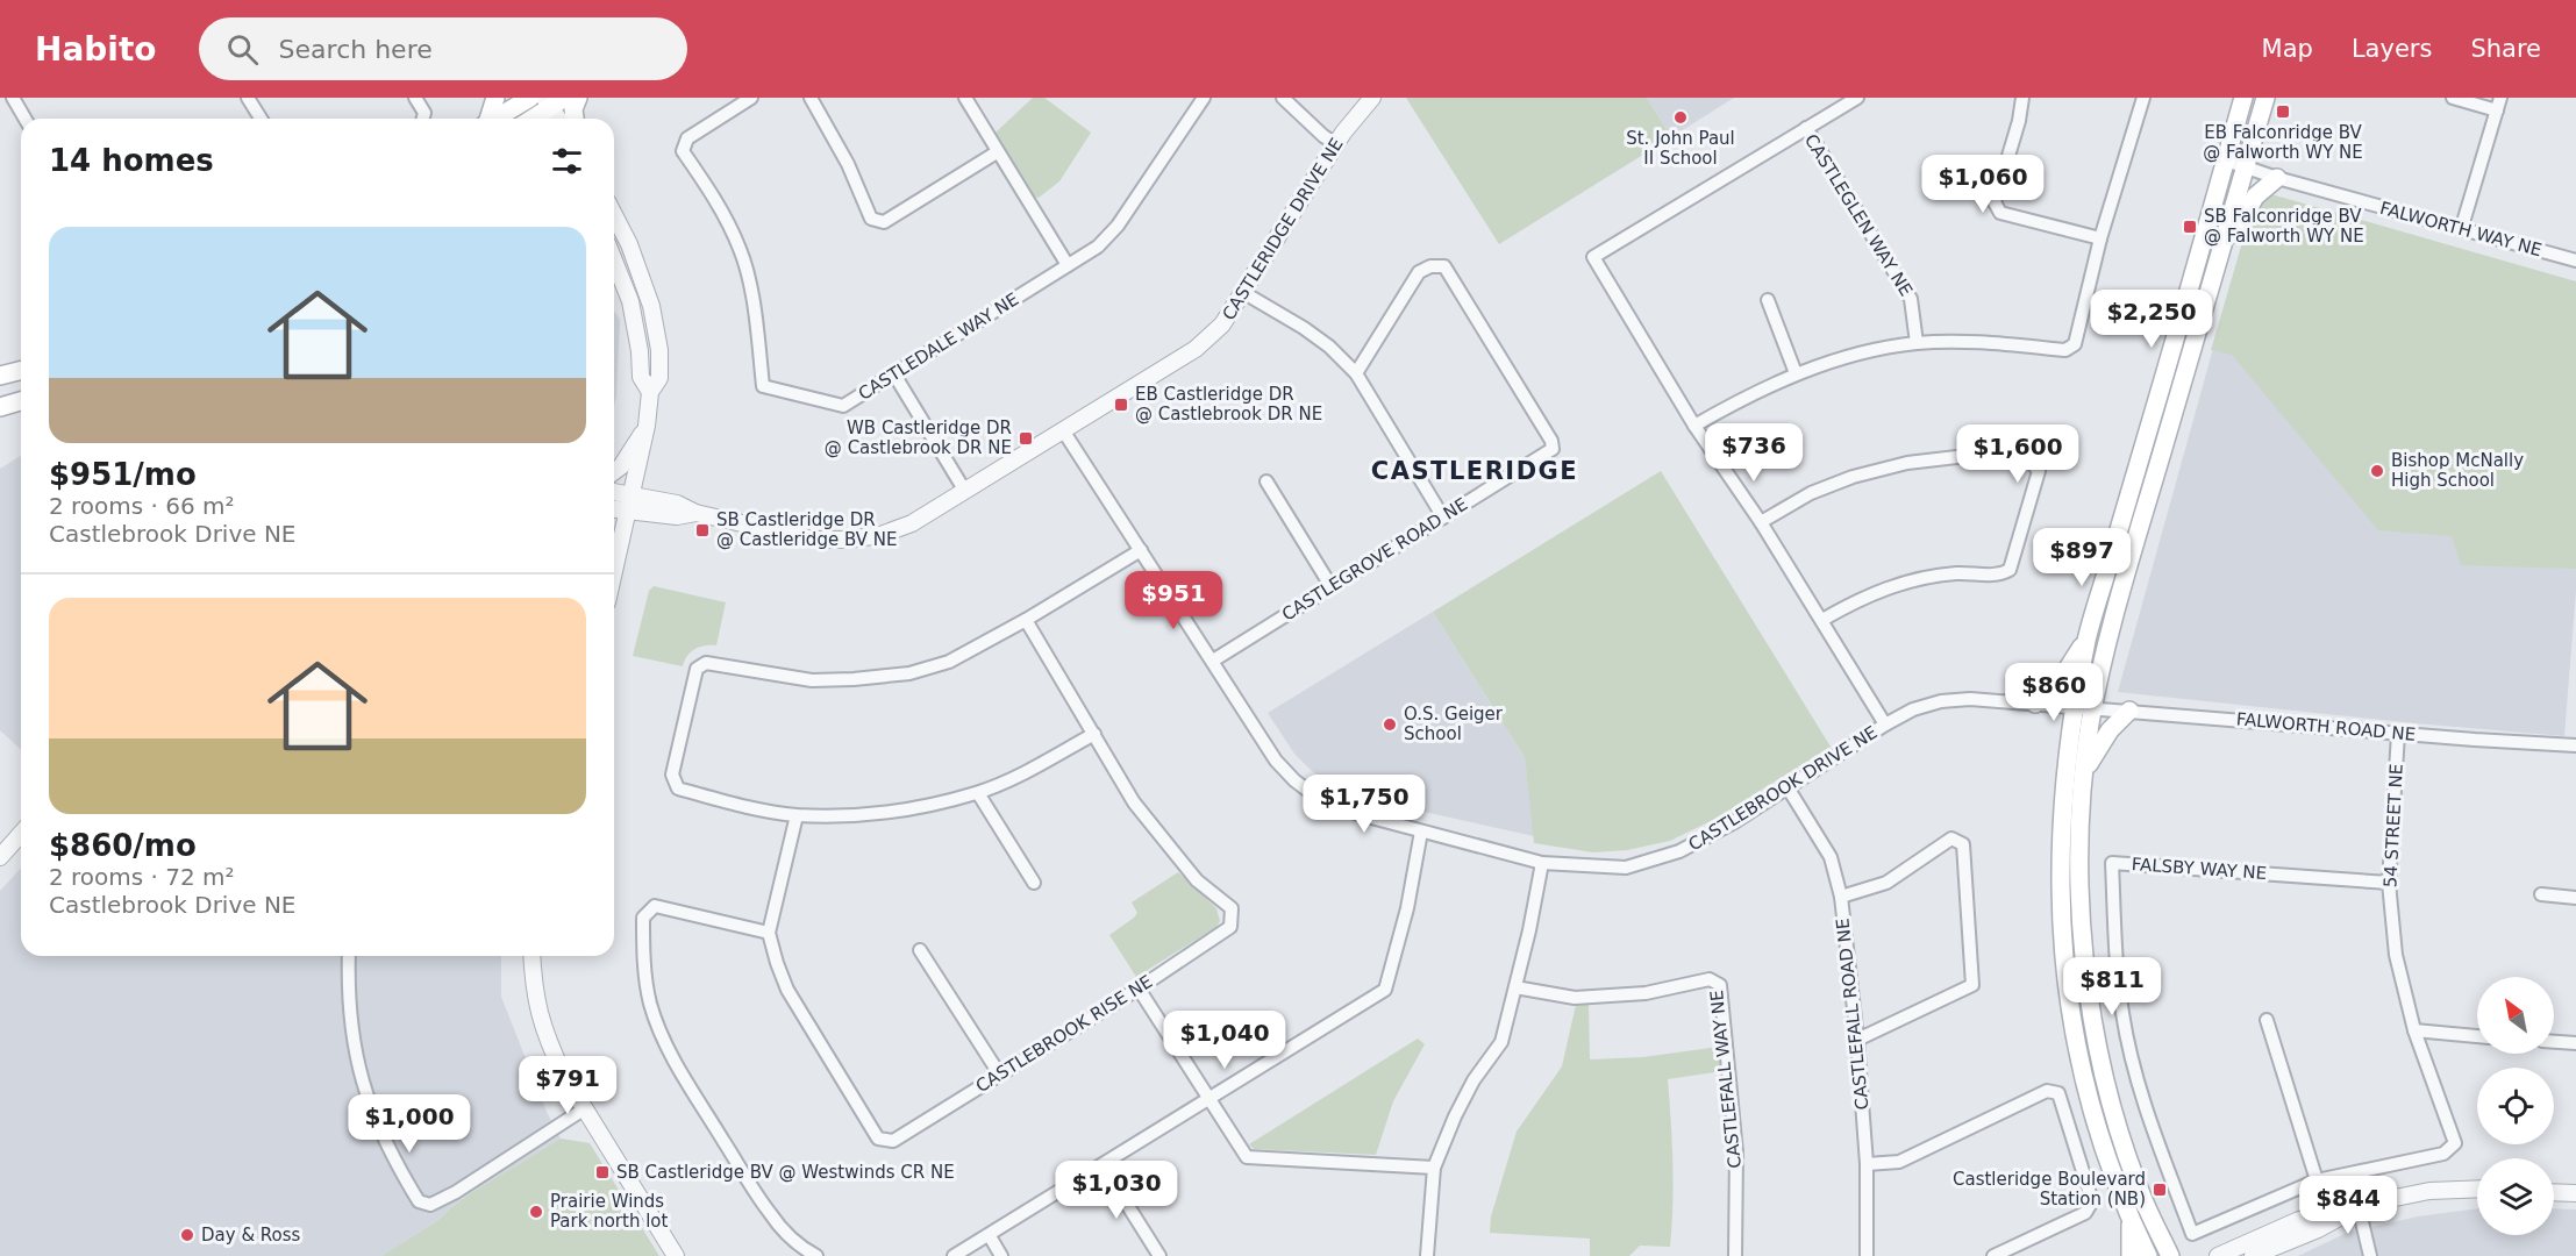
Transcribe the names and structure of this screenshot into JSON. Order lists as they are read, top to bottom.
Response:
{
  "streets": {
    "street": [
      "CASTLEGLEN WAY NE",
      "CASTLERIDGE DRIVE NE",
      "FALWORTH WAY NE",
      "CASTLEDALE WAY NE",
      "CASTLEGROVE ROAD NE",
      "FALWORTH ROAD NE",
      "CASTLEBROOK DRIVE NE",
      "54 STREET NE",
      "FALSBY WAY NE",
      "CASTLEFALL ROAD NE",
      "CASTLEBROOK RISE NE",
      "CASTLEFALL WAY NE"
    ]
  },
  "crossings": [
    ["CASTLEGLEN WAY NE", "CASTLEBROOK DRIVE NE"],
    ["CASTLERIDGE DRIVE NE", "CASTLEBROOK DRIVE NE"],
    ["CASTLEGROVE ROAD NE", "CASTLEBROOK DRIVE NE"],
    ["FALWORTH ROAD NE", "CASTLEBROOK DRIVE NE"],
    ["FALWORTH ROAD NE", "54 STREET NE"],
    ["CASTLEBROOK DRIVE NE", "CASTLEFALL ROAD NE"],
    ["54 STREET NE", "FALSBY WAY NE"]
  ],
  "districts": ["CASTLERIDGE"],
  "places": {
    "transit": [
      "EB Falconridge BV @ Falworth WY NE",
      "SB Falconridge BV @ Falworth WY NE",
      "EB Castleridge DR @ Castlebrook DR NE",
      "WB Castleridge DR @ Castlebrook DR NE",
      "SB Castleridge DR @ Castleridge BV NE",
      "SB Castleridge BV @ Westwinds CR NE",
      "Castleridge Boulevard Station (NB)"
    ],
    "other": [
      "St. John Paul II School",
      "Bishop McNally High School",
      "O.S. Geiger School",
      "Prairie Winds Park north lot",
      "Day & Ross"
    ]
  },
  "north": "top left",
  "page": {
    "header": "Habito",
    "search": "Search here",
    "nav": ["Map", "Layers", "Share"],
    "heading": "14 homes",
    "price": [
      "$1,060",
      "$2,250",
      "$736",
      "$1,600",
      "$897",
      "$951",
      "$860",
      "$1,750",
      "$811",
      "$1,040",
      "$791",
      "$1,000",
      "$1,030",
      "$844"
    ],
    "list": [
      {
        "name": "$951/mo",
        "note": "2 rooms · 66 m² · Castlebrook Drive NE"
      },
      {
        "name": "$860/mo",
        "note": "2 rooms · 72 m² · Castlebrook Drive NE"
      }
    ]
  }
}
